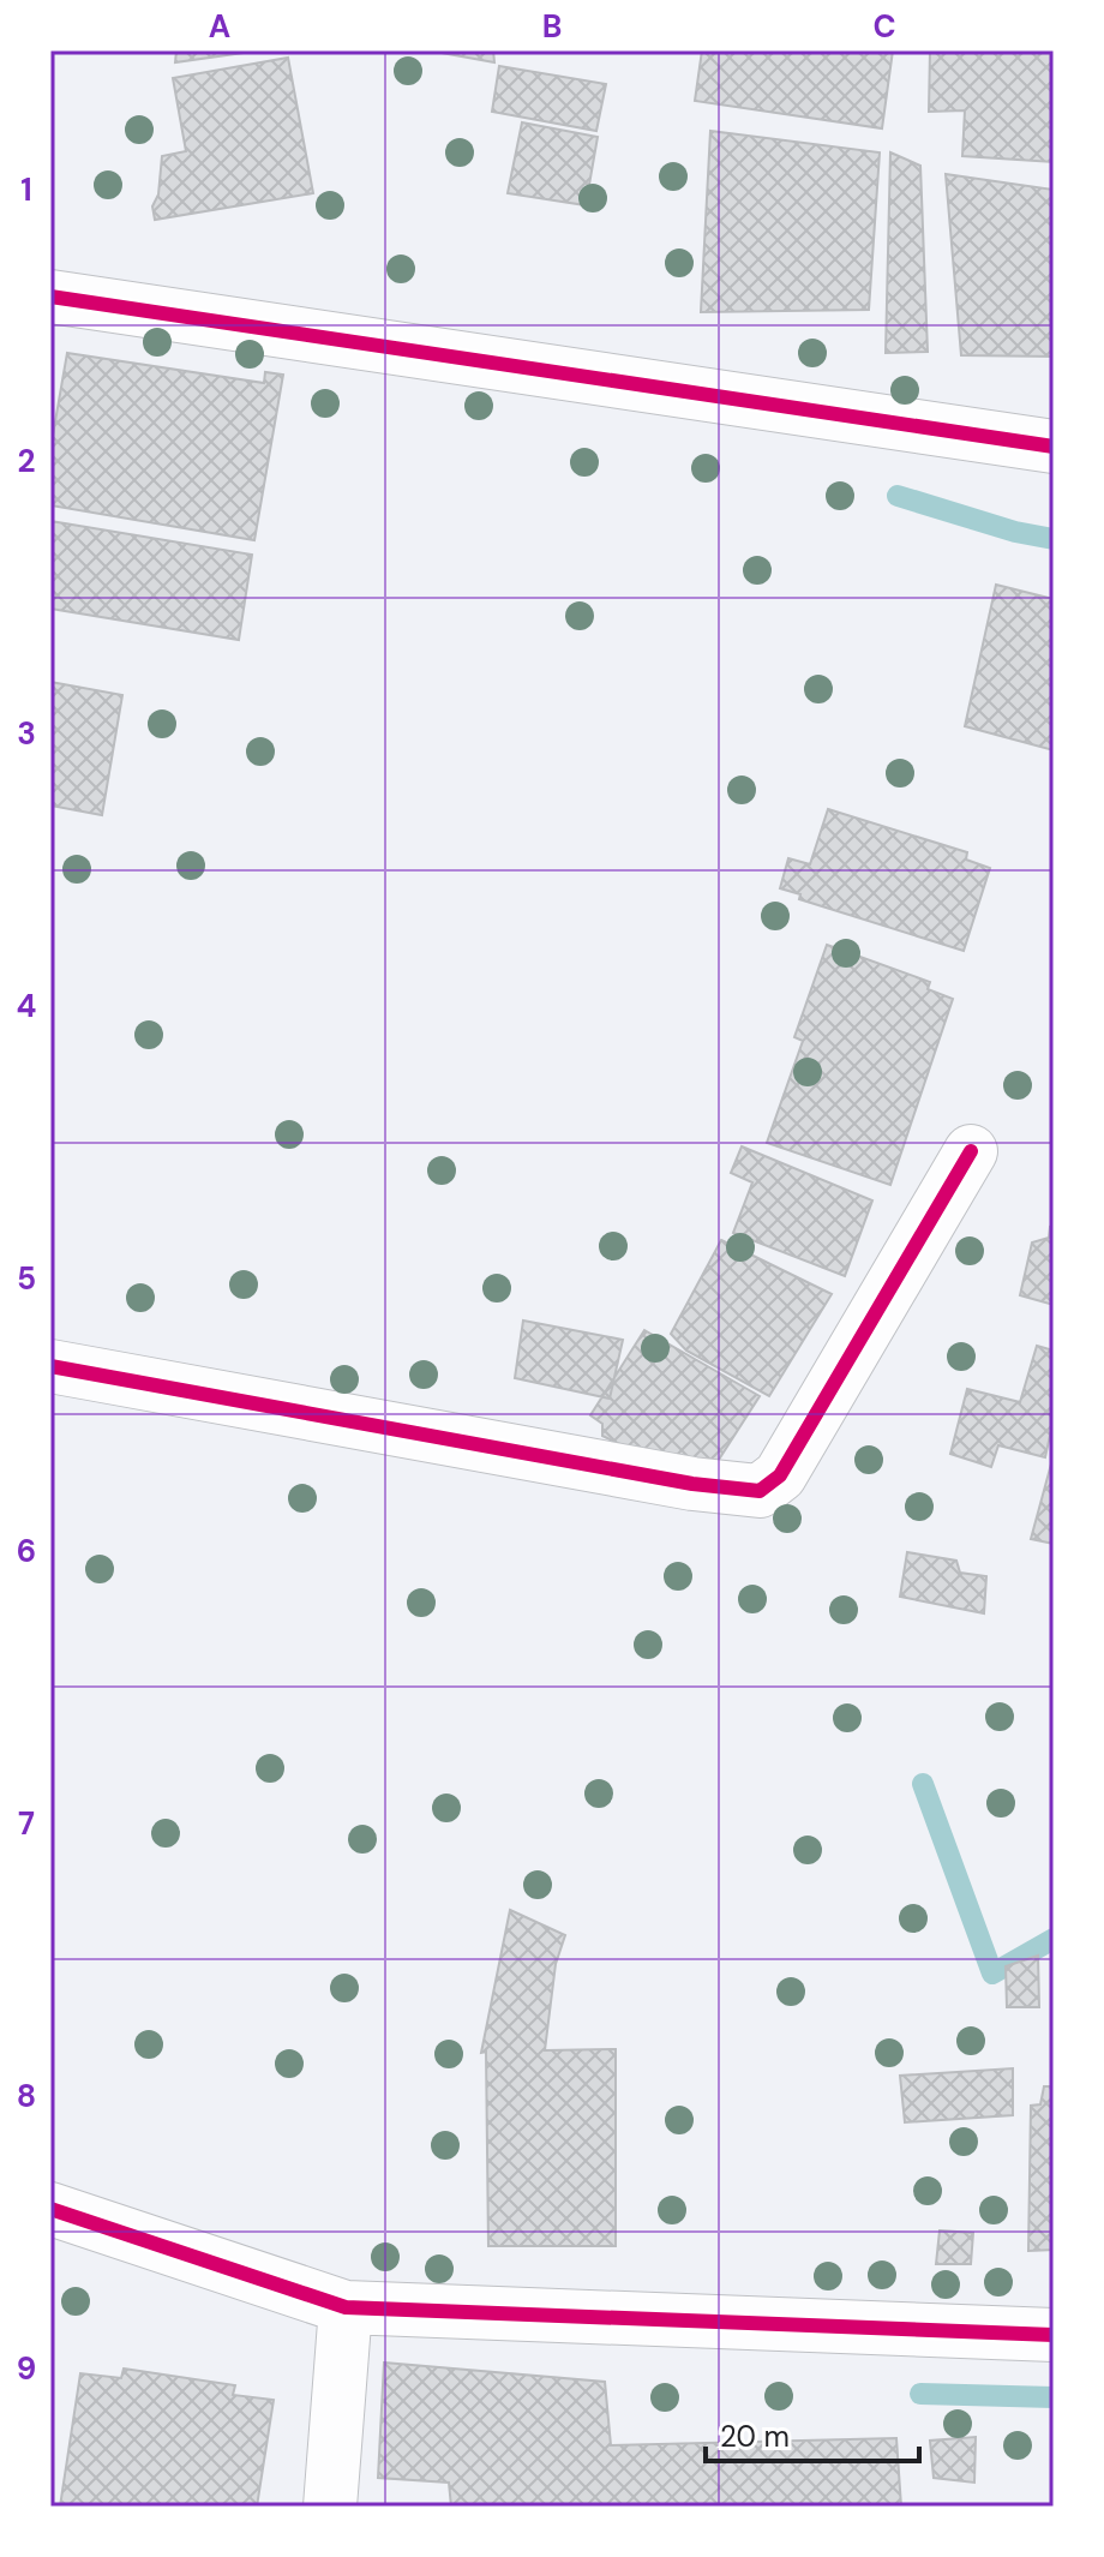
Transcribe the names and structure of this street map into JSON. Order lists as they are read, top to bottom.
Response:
{
  "scale_bar": "20 m",
  "grid": {
    "columns": ["A", "B", "C"],
    "rows": [
      "1",
      "2",
      "3",
      "4",
      "5",
      "6",
      "7",
      "8",
      "9"
    ]
  }
}
